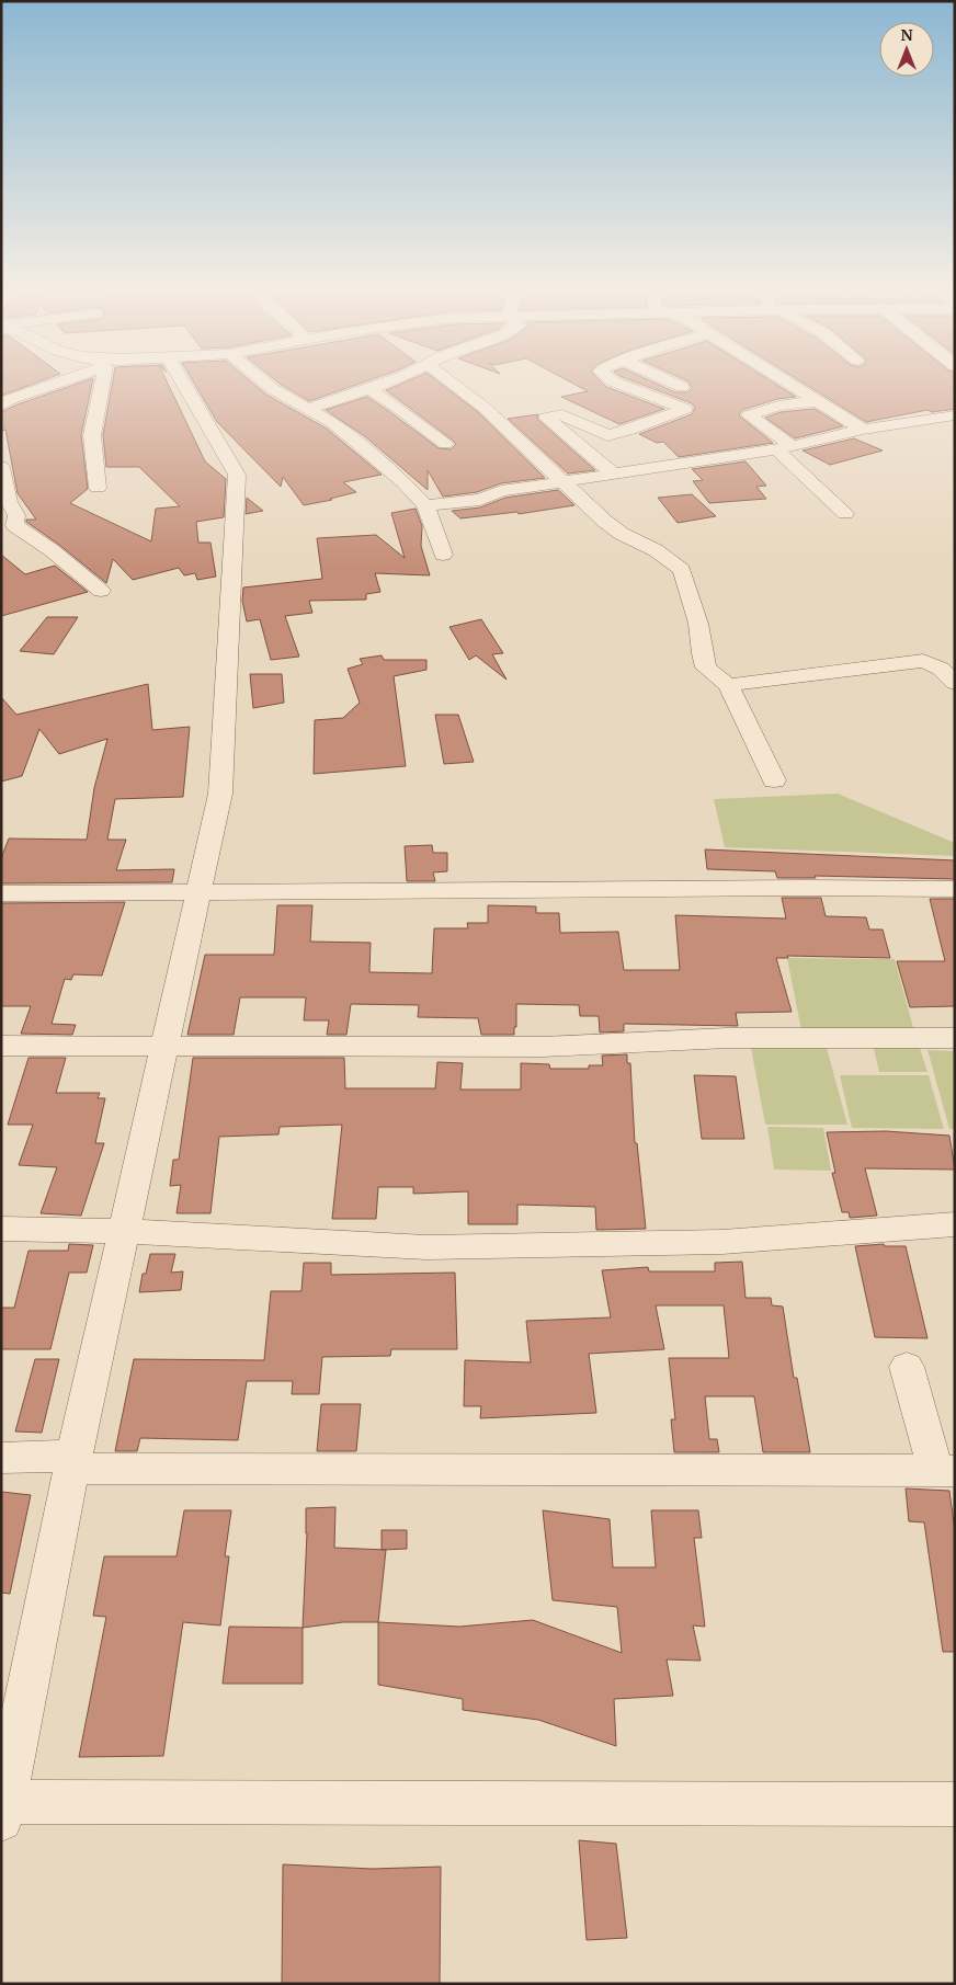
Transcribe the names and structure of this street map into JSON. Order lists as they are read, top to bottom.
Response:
{
  "north": "top"
}
